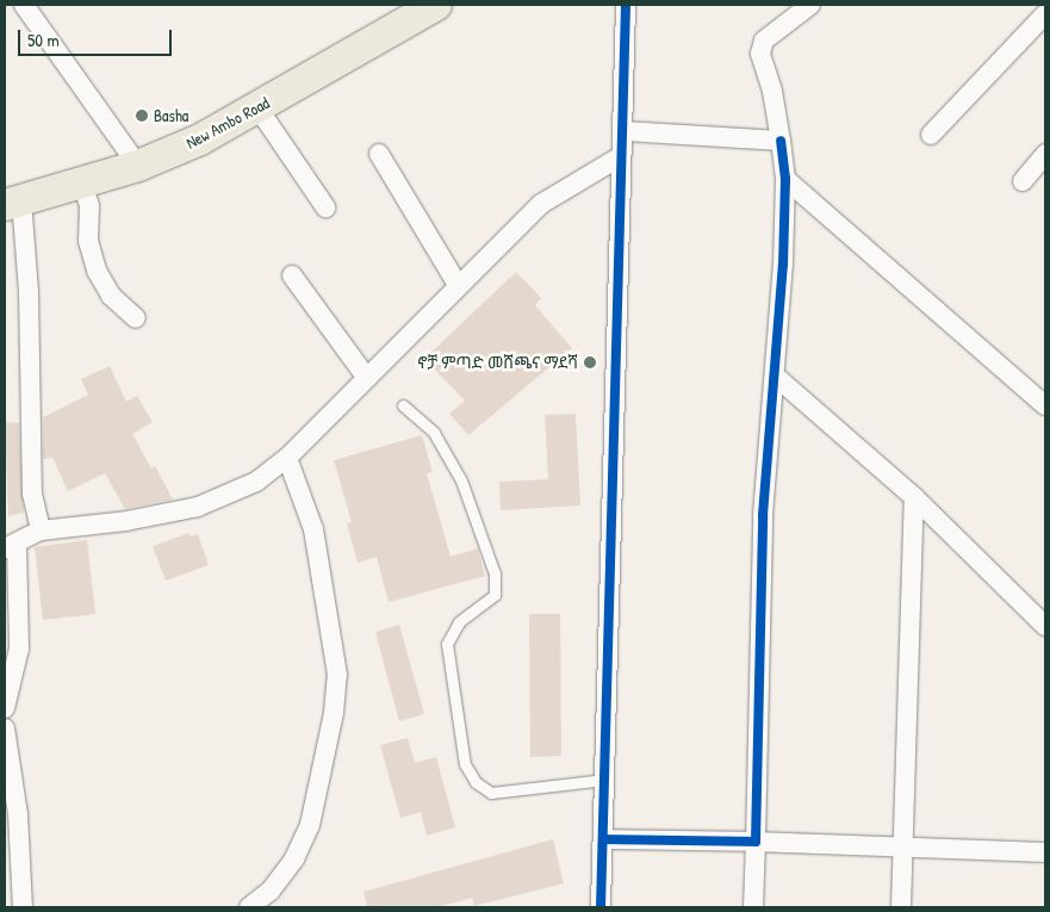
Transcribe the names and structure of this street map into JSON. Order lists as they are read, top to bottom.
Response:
{
  "streets": {
    "main road": ["New Ambo Road"]
  },
  "places": ["Basha", "ኖቻ ምጣድ መሸጫና ማደሻ"],
  "scale_bar": "50 m"
}
